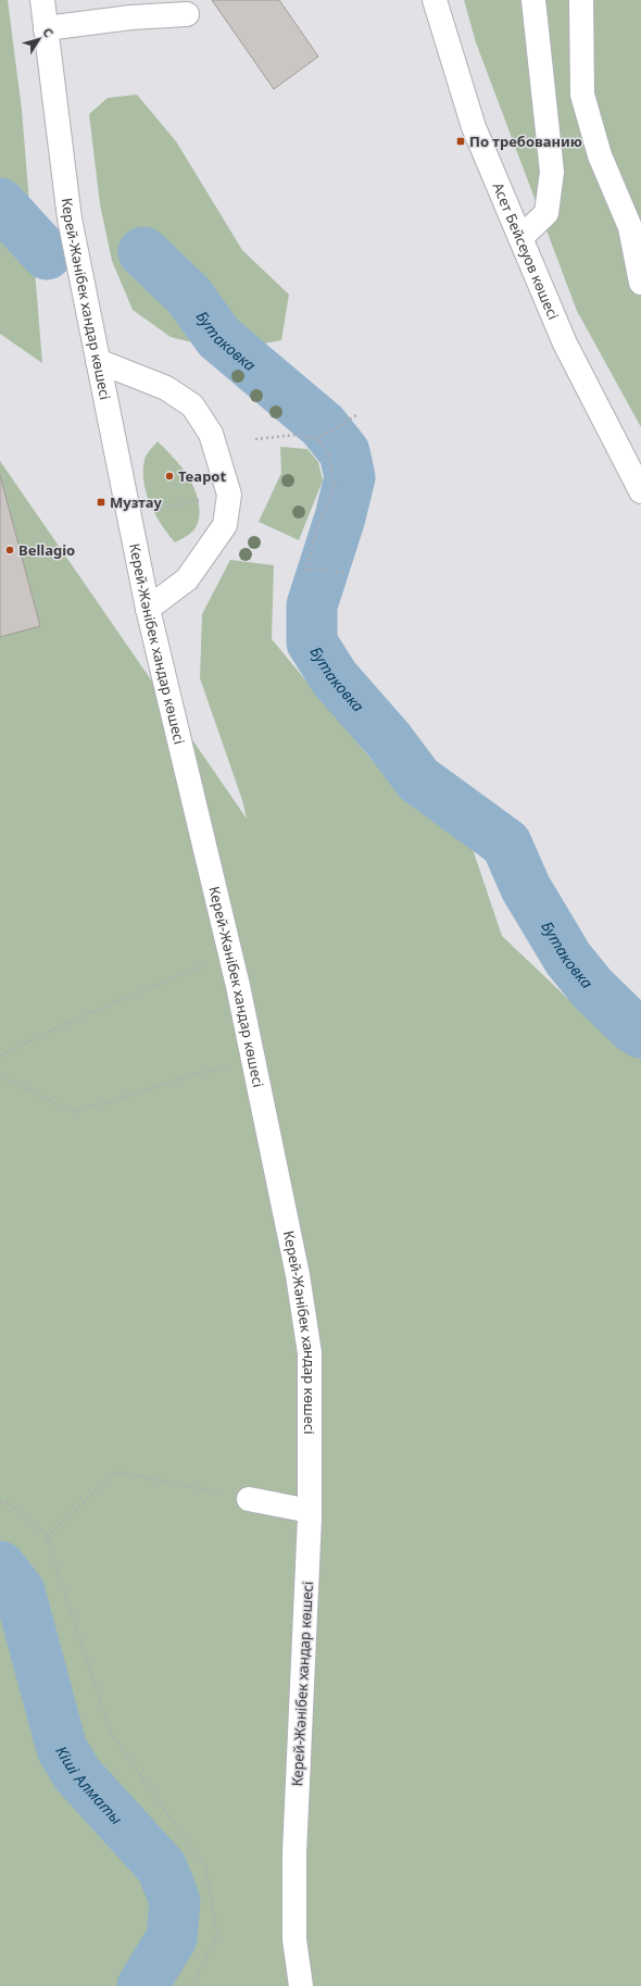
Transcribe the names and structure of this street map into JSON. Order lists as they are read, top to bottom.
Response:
{
  "streets": {
    "main road": ["Асет Бейсеуов көшесі", "Керей-Жәнібек хандар көшесі"]
  },
  "water": ["Бутаковка", "Кіші Алматы"],
  "places": {
    "transit": ["По требованию", "Музтау"],
    "other": ["Teapot", "Bellagio"]
  },
  "north": "top right"
}
